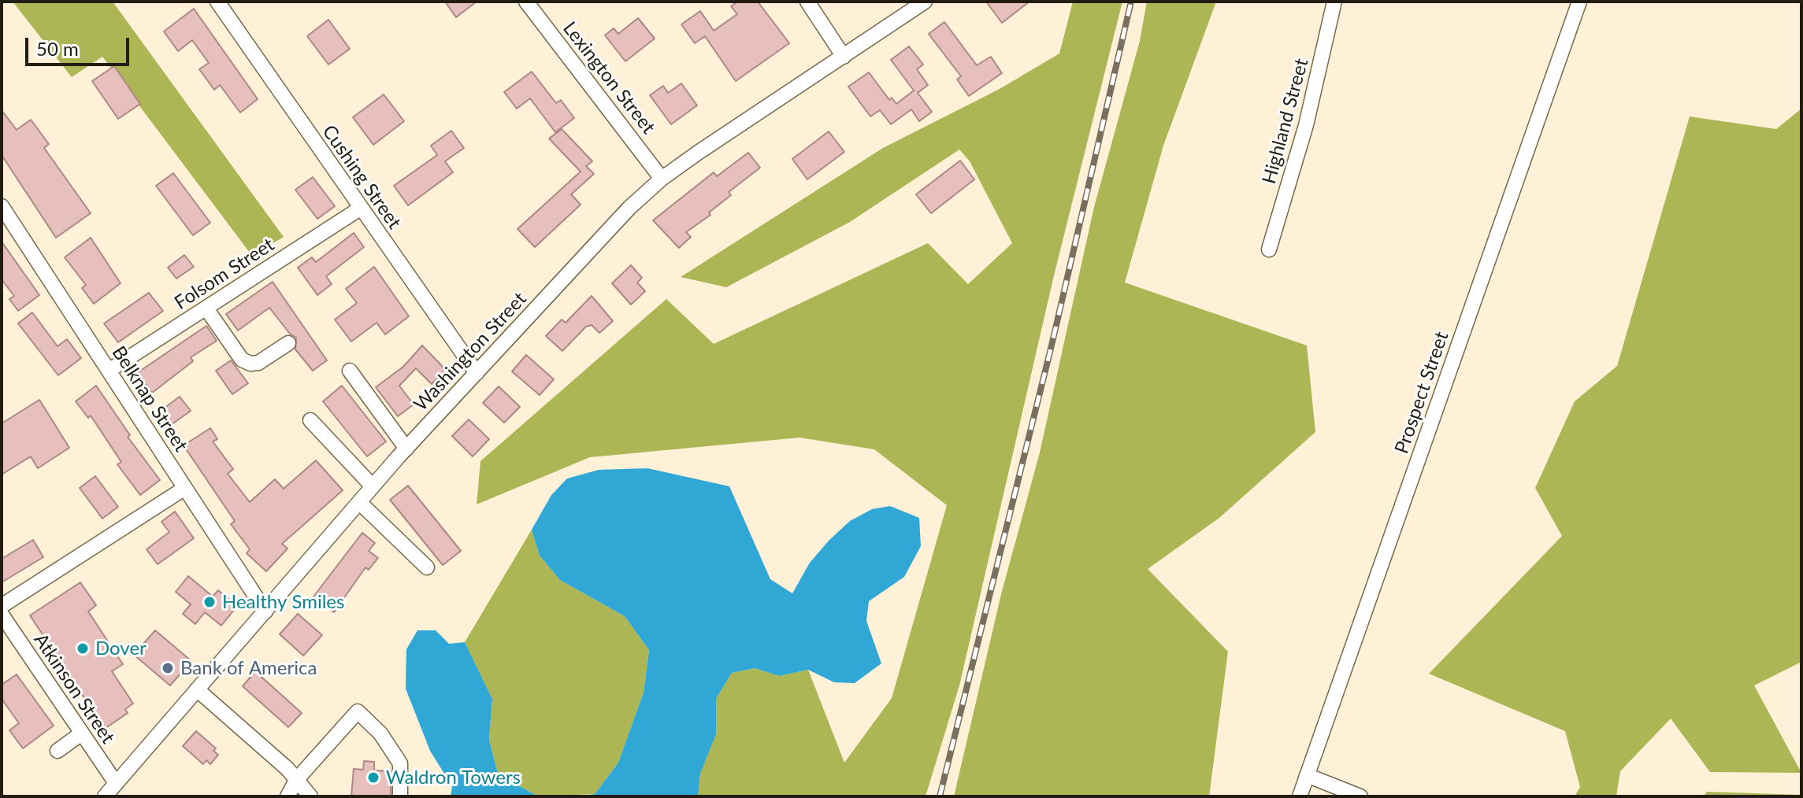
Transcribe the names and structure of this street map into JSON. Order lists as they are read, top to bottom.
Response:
{
  "streets": {
    "street": [
      "Lexington Street",
      "Highland Street",
      "Cushing Street",
      "Folsom Street",
      "Washington Street",
      "Prospect Street",
      "Belknap Street",
      "Atkinson Street"
    ]
  },
  "crossings": [
    ["Lexington Street", "Washington Street"],
    ["Cushing Street", "Folsom Street"],
    ["Cushing Street", "Washington Street"],
    ["Folsom Street", "Belknap Street"],
    ["Washington Street", "Belknap Street"],
    ["Washington Street", "Atkinson Street"]
  ],
  "places": [
    "Healthy Smiles",
    "Dover",
    "Bank of America",
    "Waldron Towers"
  ],
  "scale_bar": "50 m"
}
